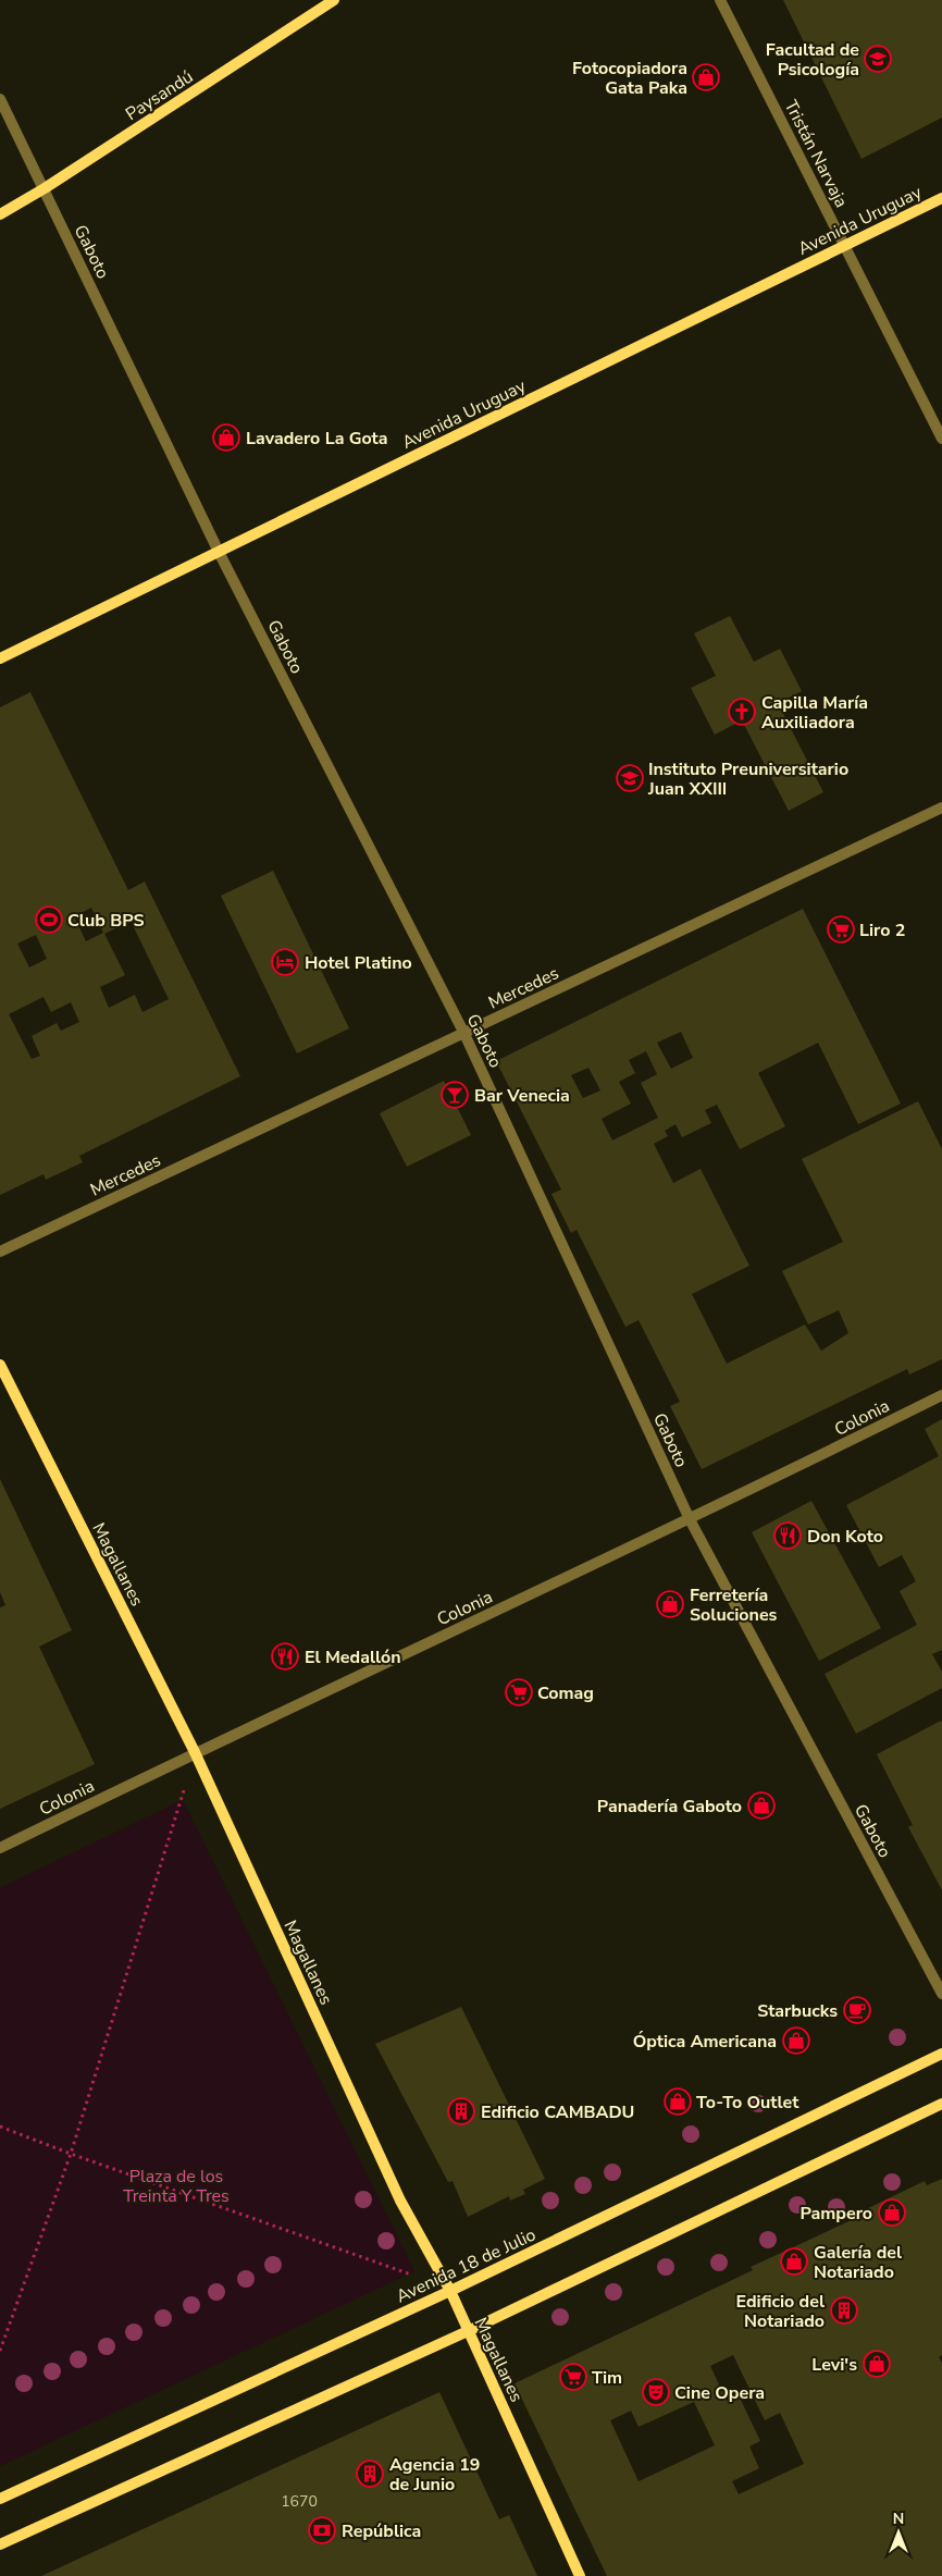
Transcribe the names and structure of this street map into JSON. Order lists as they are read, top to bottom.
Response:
{
  "streets": {
    "street": [
      "Paysandú",
      "Tristán Narvaja",
      "Avenida Uruguay",
      "Gaboto",
      "Mercedes",
      "Colonia",
      "Magallanes",
      "Avenida 18 de Julio"
    ]
  },
  "crossings": [
    ["Paysandú", "Gaboto"],
    ["Tristán Narvaja", "Avenida Uruguay"],
    ["Avenida Uruguay", "Gaboto"],
    ["Gaboto", "Mercedes"],
    ["Gaboto", "Colonia"],
    ["Colonia", "Magallanes"],
    ["Magallanes", "Avenida 18 de Julio"]
  ],
  "parks": ["Plaza de los Treinta Y Tres"],
  "places": {
    "school or university": ["Facultad de Psicología", "Instituto Preuniversitario Juan XXIII"],
    "shop": [
      "Fotocopiadora Gata Paka",
      "Lavadero La Gota",
      "Ferretería Soluciones",
      "Panadería Gaboto",
      "Óptica Americana",
      "To-To Outlet",
      "Pampero",
      "Galería del Notariado",
      "Levi's"
    ],
    "church": ["Capilla María Auxiliadora"],
    "sports": ["Club BPS"],
    "supermarket": ["Liro 2", "Comag", "Tim"],
    "hotel": ["Hotel Platino"],
    "bar": ["Bar Venecia"],
    "restaurant": ["Don Koto", "El Medallón"],
    "cafe": ["Starbucks"],
    "building": ["Edificio CAMBADU", "Edificio del Notariado", "Agencia 19 de Junio"],
    "theatre": ["Cine Opera"],
    "bank": ["República"]
  },
  "house_numbers": ["1670"],
  "north": "top"
}
